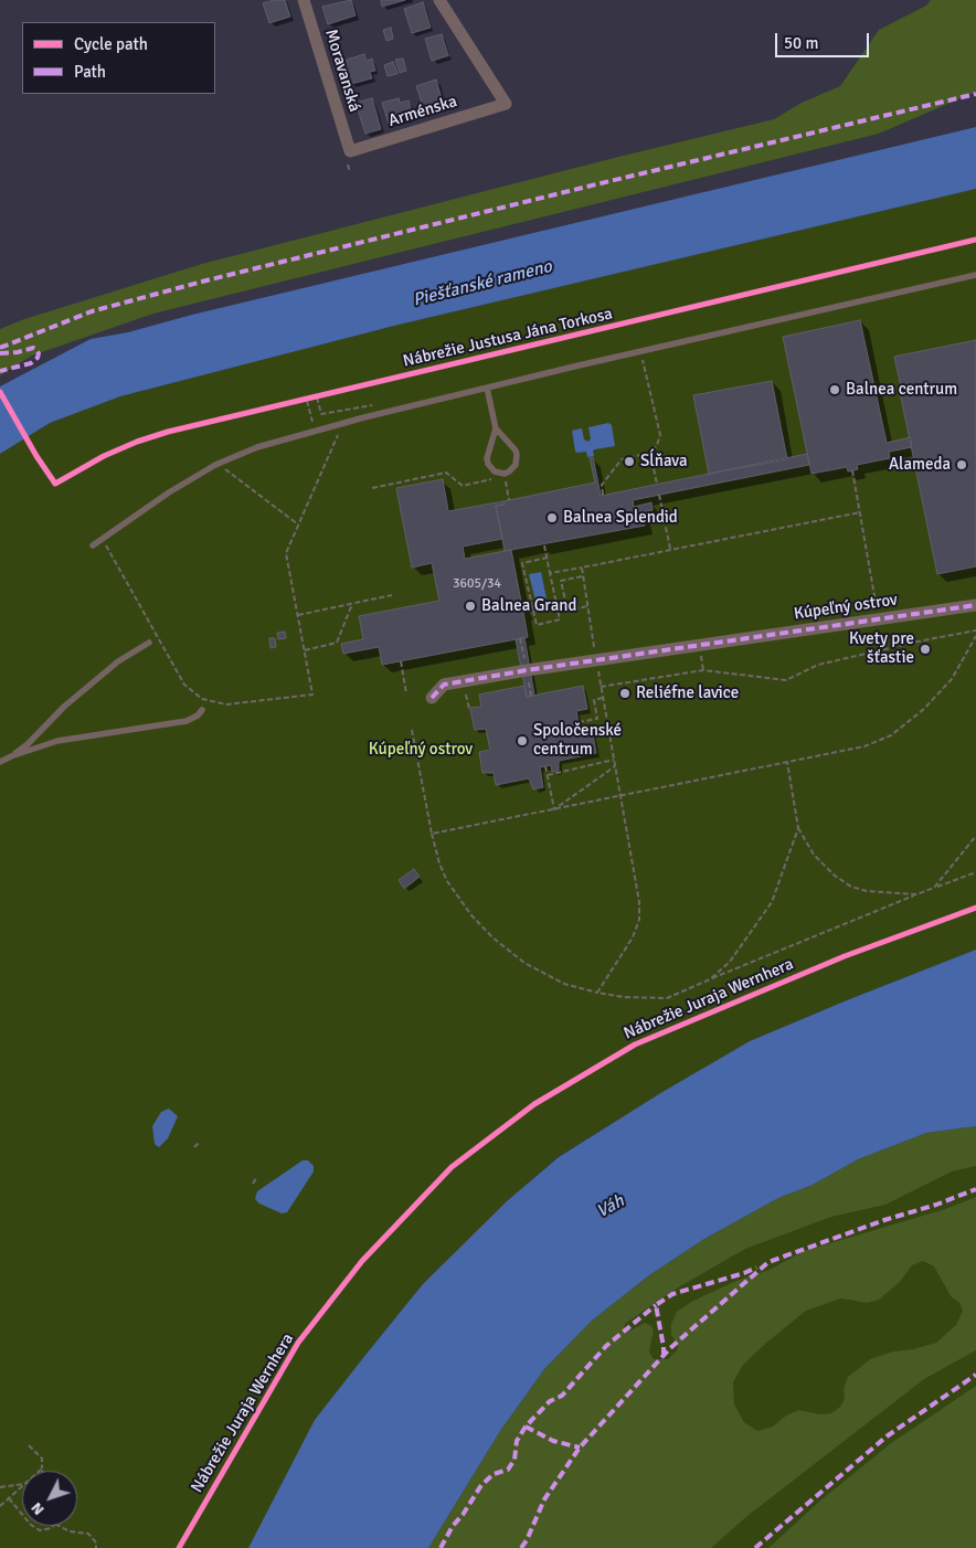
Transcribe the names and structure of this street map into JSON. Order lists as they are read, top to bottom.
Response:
{
  "streets": {
    "street": ["Moravanská", "Arménska", "Kúpeľný ostrov"],
    "cycle path": ["Nábrežie Justusa Jána Torkosa", "Nábrežie Juraja Wernhera"]
  },
  "crossings": [
    ["Moravanská", "Arménska"]
  ],
  "water": ["Piešťanské rameno", "Váh"],
  "parks": ["Kúpeľný ostrov"],
  "places": [
    "Balnea centrum",
    "Sĺňava",
    "Alameda",
    "Balnea Splendid",
    "Balnea Grand",
    "Kvety pre šťastie",
    "Reliéfne lavice",
    "Spoločenské centrum"
  ],
  "house_numbers": ["3605/34"],
  "legend": ["Cycle path", "Path"],
  "scale_bar": "50 m",
  "north": "bottom left"
}
